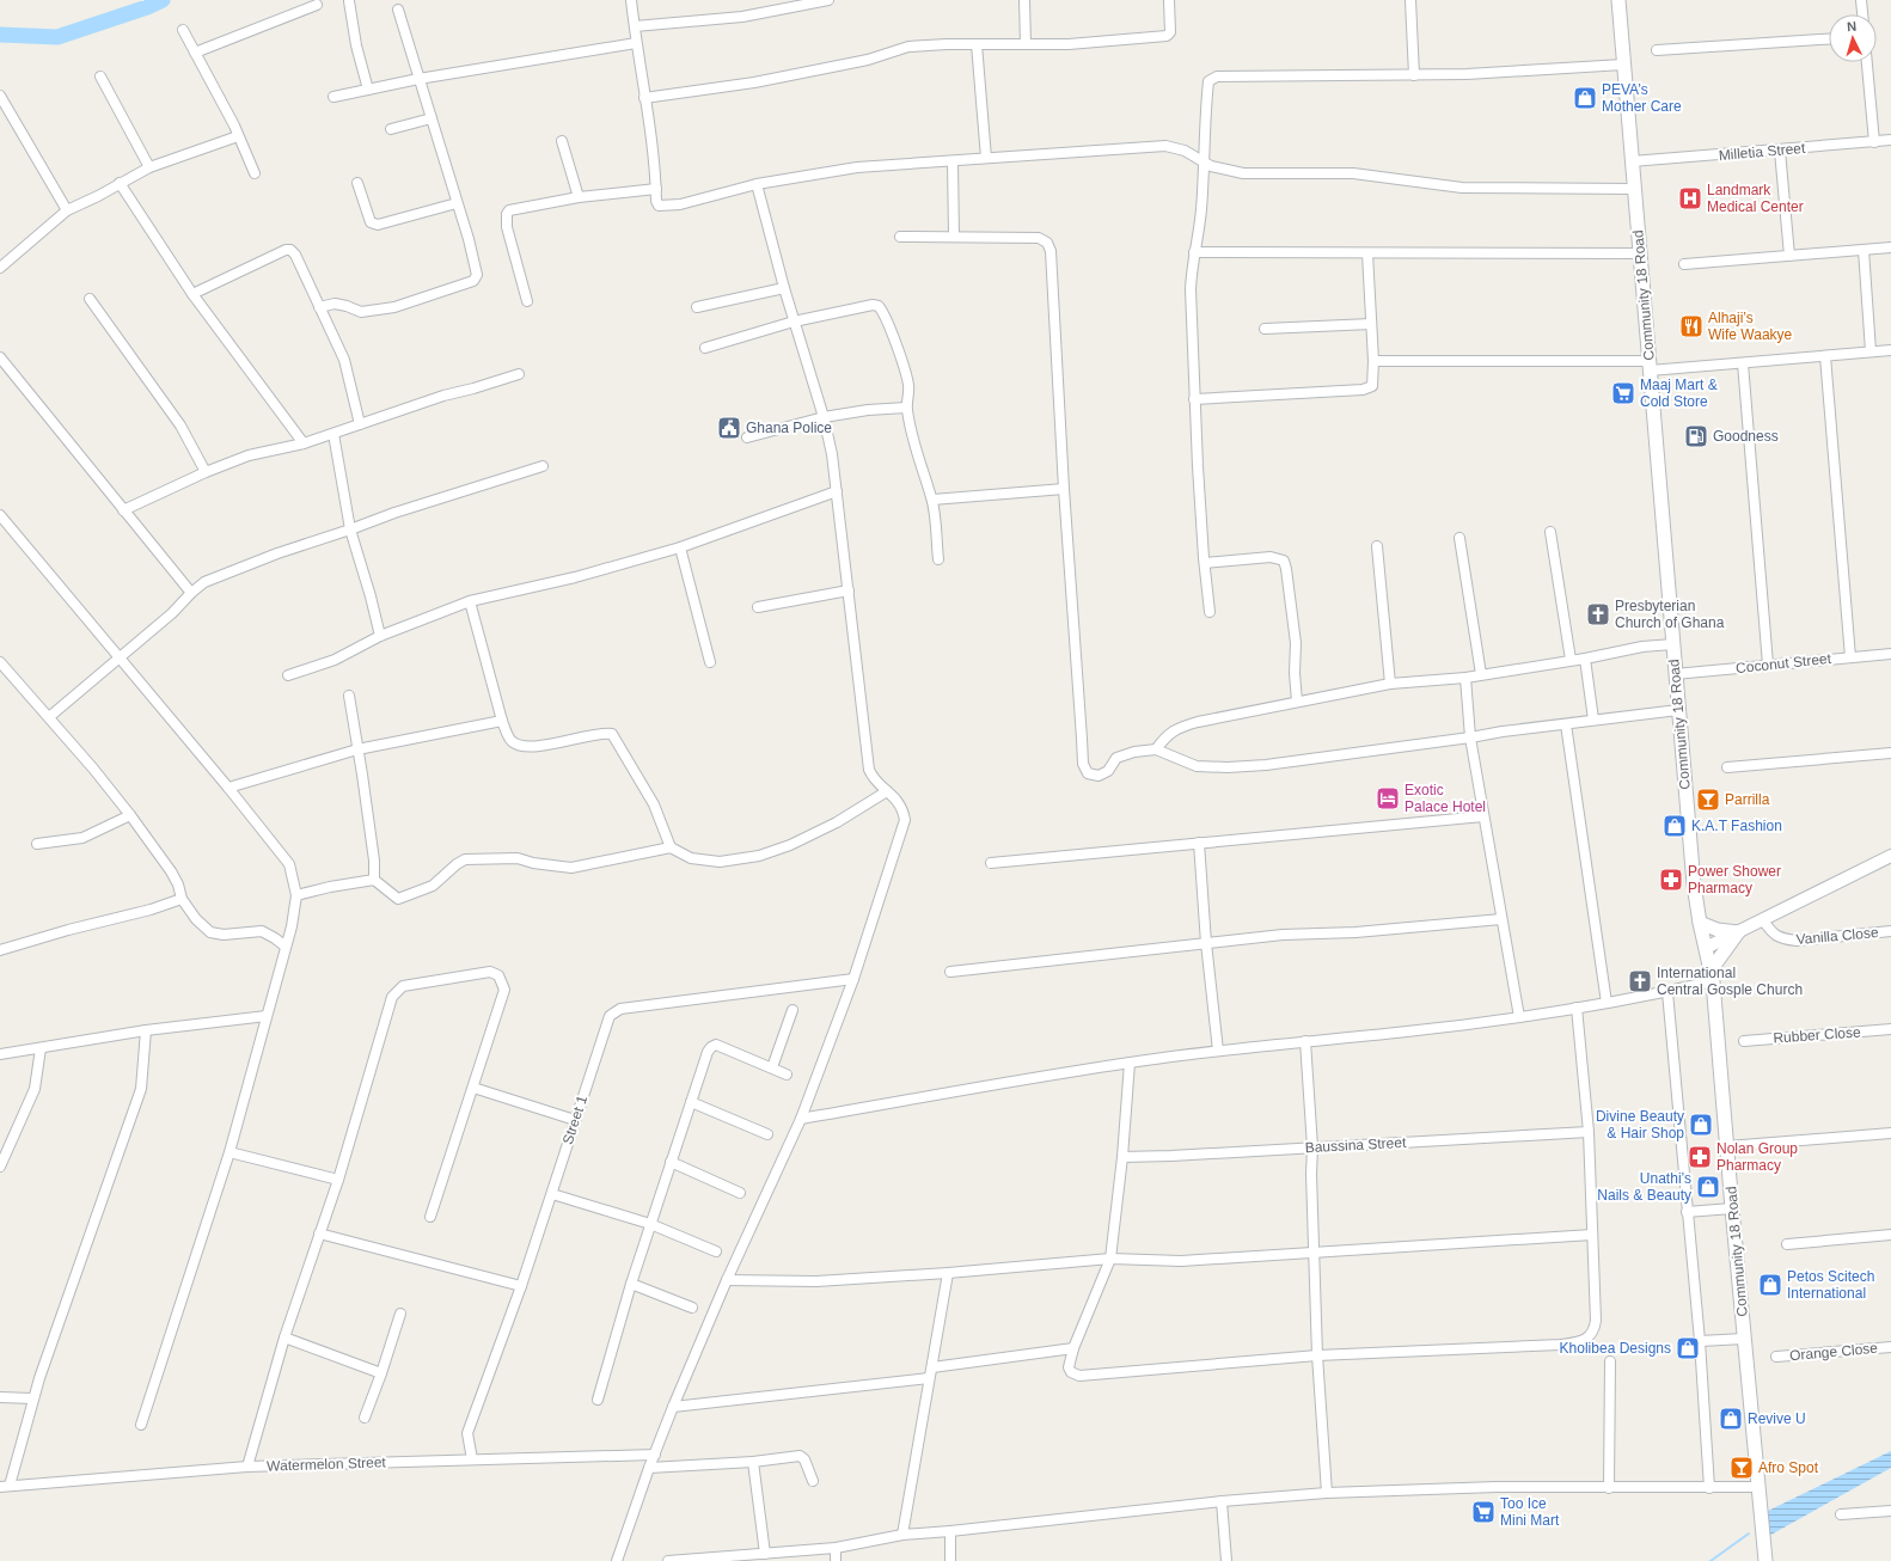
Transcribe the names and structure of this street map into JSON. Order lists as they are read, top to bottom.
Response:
{
  "streets": {
    "main road": ["Community 18 Road"],
    "street": [
      "Milletia Street",
      "Coconut Street",
      "Vanilla Close",
      "Rubber Close",
      "Street 1",
      "Baussina Street",
      "Orange Close",
      "Watermelon Street"
    ]
  },
  "crossings": [
    ["Milletia Street", "Community 18 Road"],
    ["Community 18 Road", "Coconut Street"],
    ["Street 1", "Watermelon Street"]
  ],
  "places": {
    "shop": [
      "PEVA’s Mother Care",
      "K.A.T Fashion",
      "Divine Beauty & Hair Shop",
      "Unathi’s Nails & Beauty",
      "Petos Scitech International",
      "Kholibea Designs",
      "Revive U"
    ],
    "hospital": ["Landmark Medical Center"],
    "restaurant": ["Alhaji’s Wife Waakye"],
    "supermarket": ["Maaj Mart & Cold Store", "Too Ice Mini Mart"],
    "public building": ["Ghana Police"],
    "fuel station": ["Goodness"],
    "church": ["Presbyterian Church of Ghana", "International Central Gosple Church"],
    "hotel": ["Exotic Palace Hotel"],
    "bar": ["Parrilla", "Afro Spot"],
    "pharmacy": ["Power Shower Pharmacy", "Nolan Group Pharmacy"]
  },
  "north": "top"
}
